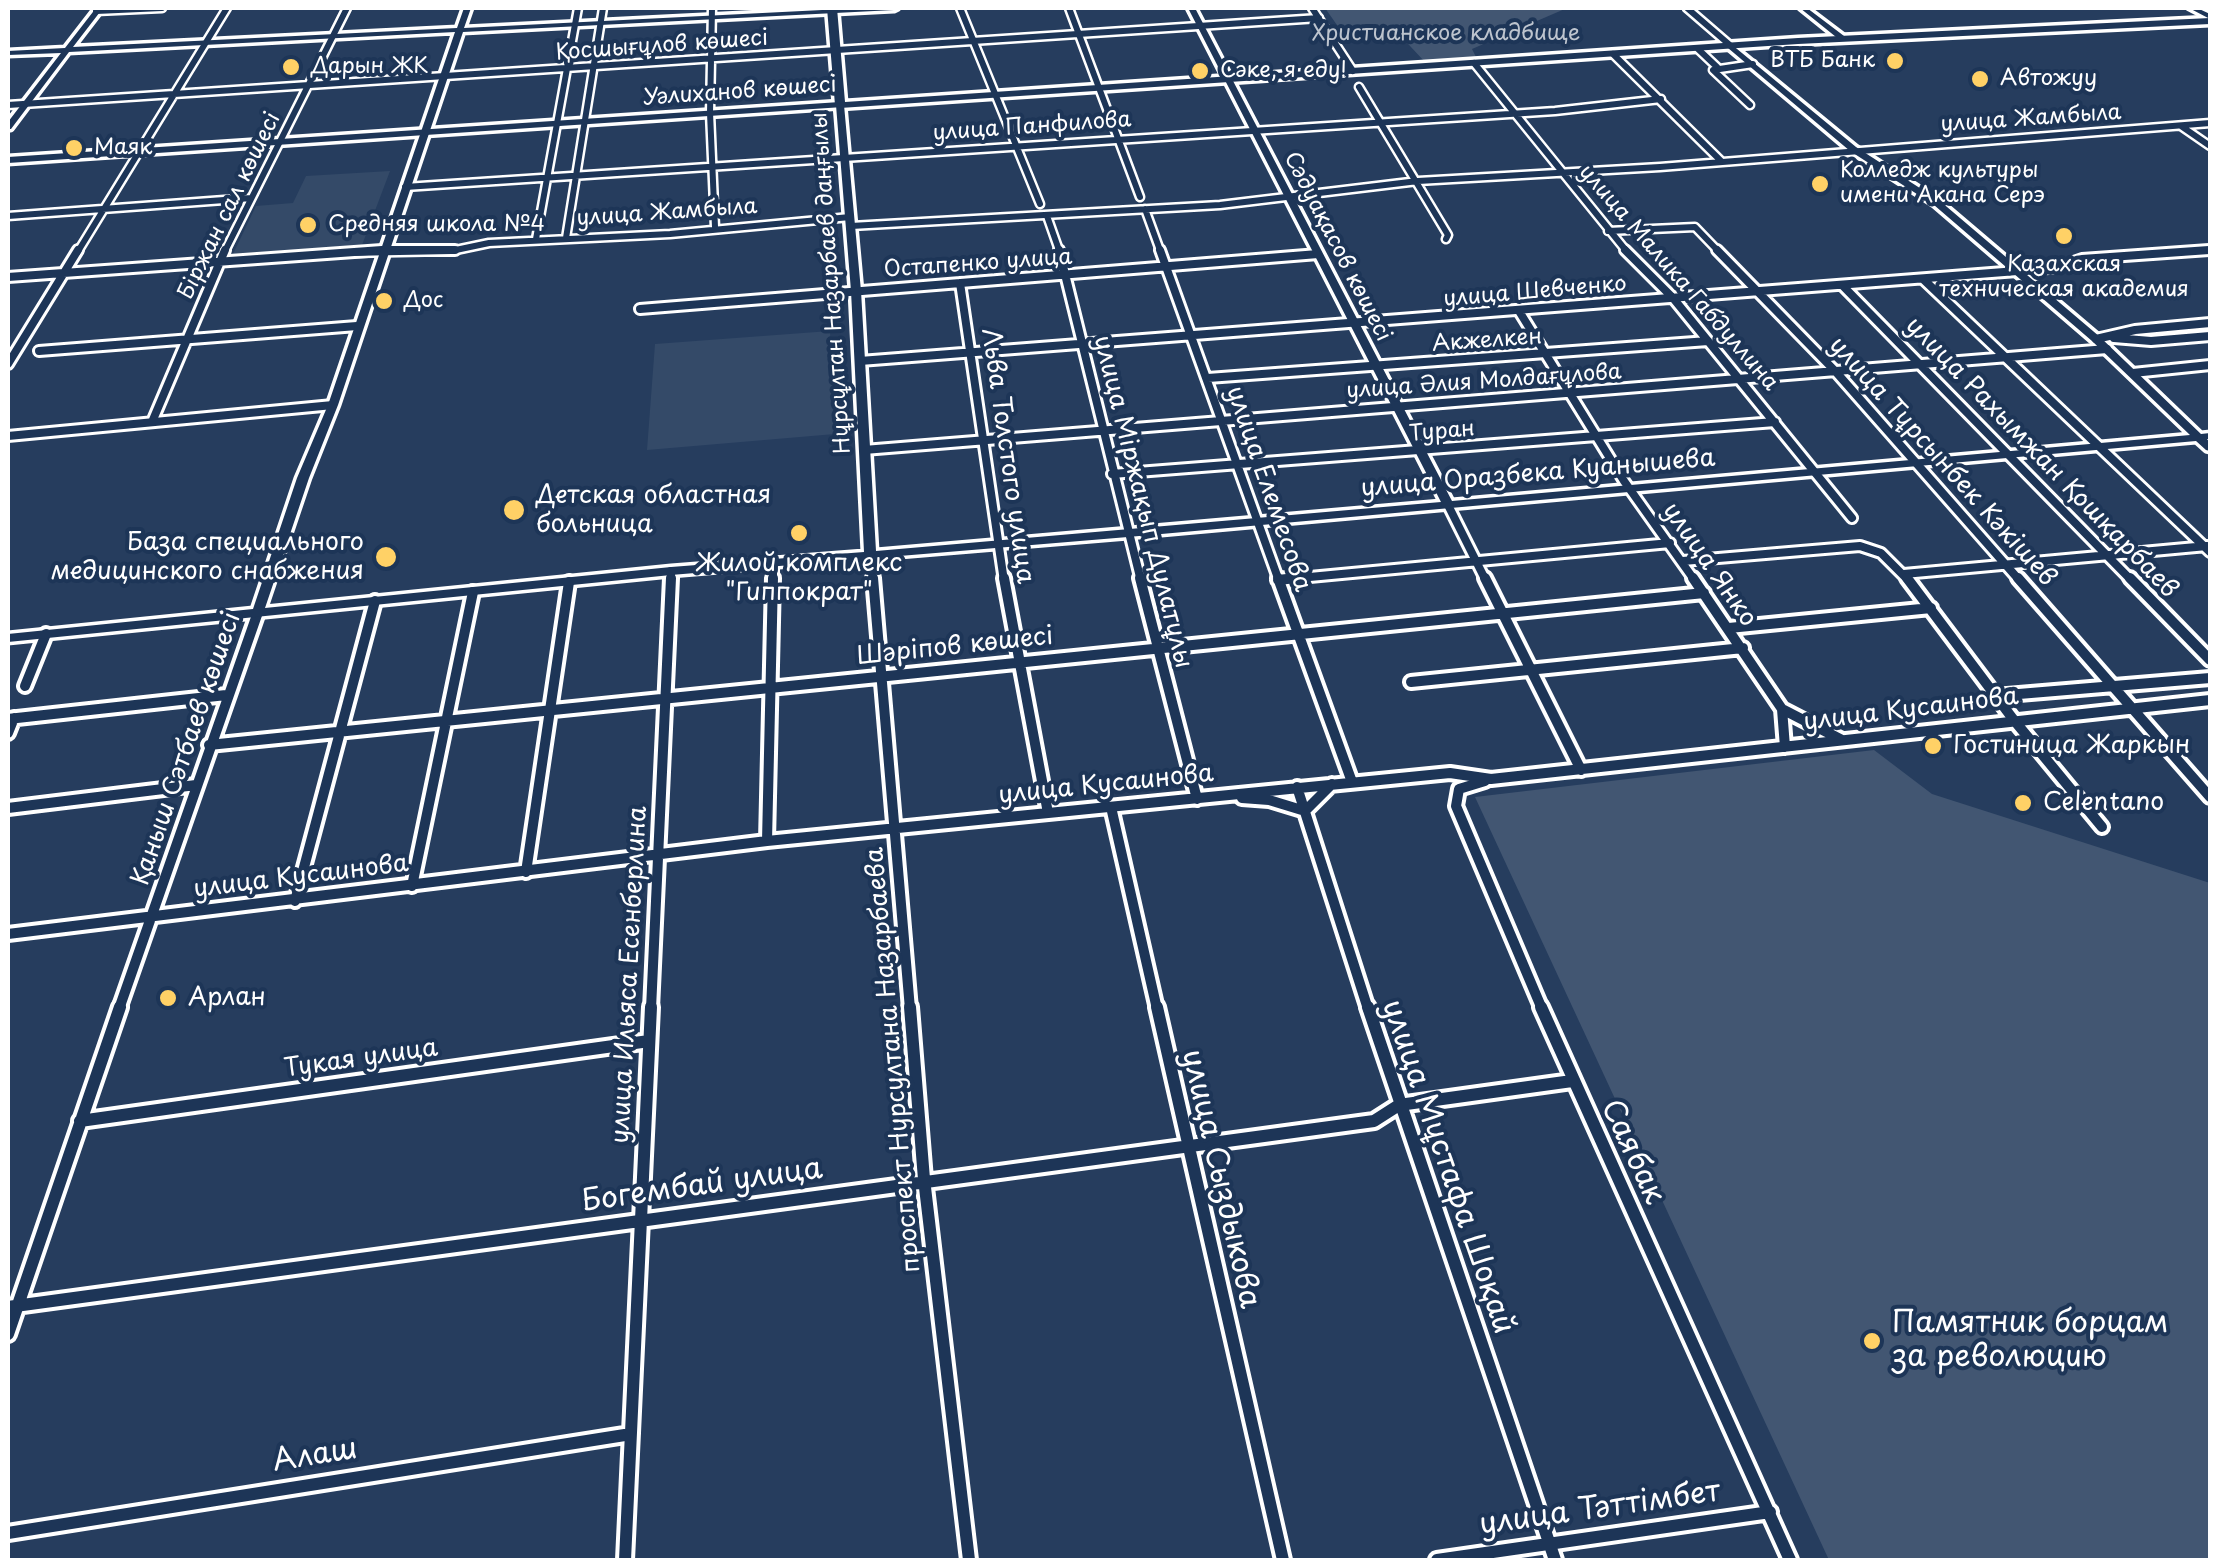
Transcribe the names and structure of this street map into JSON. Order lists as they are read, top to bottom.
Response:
{
  "streets": {
    "highway": ["Уәлиханов көшесі", "Нұрсұлтан Назарбаев даңғылы"],
    "street": [
      "Қосшығұлов көшесі",
      "улица Жамбыла",
      "улица Панфилова",
      "Біржан сал көшесі",
      "Сәдуақасов көшесі",
      "Остапенко улица",
      "улица Малика Габдуллина",
      "улица Шевченко",
      "Акжелкен",
      "улица Әлия Молдағұлова",
      "Туран",
      "Льва Толстого улица",
      "улица Рахымжан Қошқарбаев",
      "улица Тұрсынбек Кәкішев",
      "улица Оразбека Куанышева",
      "улица Елемесова",
      "улица Міржақып Дулатұлы",
      "улица Янко",
      "Шәріпов көшесі",
      "улица Кусаинова",
      "Қаныш Сәтбаев көшесі",
      "улица Ильяса Есенберлина",
      "Тукая улица",
      "проспект Нурсултана Назарбаева",
      "Саябак",
      "улица Мұстафа Шоқай",
      "улица Сыздыкова",
      "Богембай улица",
      "Алаш",
      "улица Тәттімбет"
    ]
  },
  "crossings": [
    ["Қосшығұлов көшесі", "Біржан сал көшесі"],
    ["Қосшығұлов көшесі", "Сәдуақасов көшесі"],
    ["Қосшығұлов көшесі", "Нұрсұлтан Назарбаев даңғылы"],
    ["Қосшығұлов көшесі", "Қаныш Сәтбаев көшесі"],
    ["Уәлиханов көшесі", "Біржан сал көшесі"],
    ["Уәлиханов көшесі", "Сәдуақасов көшесі"],
    ["Уәлиханов көшесі", "улица Малика Габдуллина"],
    ["Уәлиханов көшесі", "Нұрсұлтан Назарбаев даңғылы"],
    ["Уәлиханов көшесі", "Қаныш Сәтбаев көшесі"],
    ["улица Жамбыла", "Біржан сал көшесі"],
    ["улица Жамбыла", "Сәдуақасов көшесі"],
    ["улица Жамбыла", "улица Малика Габдуллина"],
    ["улица Жамбыла", "Нұрсұлтан Назарбаев даңғылы"],
    ["улица Жамбыла", "улица Елемесова"],
    ["улица Жамбыла", "улица Міржақып Дулатұлы"],
    ["улица Жамбыла", "Қаныш Сәтбаев көшесі"],
    ["улица Панфилова", "Сәдуақасов көшесі"],
    ["улица Панфилова", "улица Малика Габдуллина"],
    ["улица Панфилова", "Нұрсұлтан Назарбаев даңғылы"],
    ["улица Панфилова", "Қаныш Сәтбаев көшесі"],
    ["Сәдуақасов көшесі", "Остапенко улица"],
    ["Сәдуақасов көшесі", "улица Шевченко"],
    ["Сәдуақасов көшесі", "Акжелкен"],
    ["Сәдуақасов көшесі", "улица Әлия Молдағұлова"],
    ["Сәдуақасов көшесі", "Туран"],
    ["Сәдуақасов көшесі", "улица Оразбека Куанышева"],
    ["Остапенко улица", "Нұрсұлтан Назарбаев даңғылы"],
    ["Остапенко улица", "Льва Толстого улица"],
    ["Остапенко улица", "улица Елемесова"],
    ["Остапенко улица", "улица Міржақып Дулатұлы"],
    ["улица Малика Габдуллина", "улица Шевченко"],
    ["улица Малика Габдуллина", "Акжелкен"],
    ["улица Малика Габдуллина", "улица Әлия Молдағұлова"],
    ["улица Малика Габдуллина", "Туран"],
    ["улица Малика Габдуллина", "улица Тұрсынбек Кәкішев"],
    ["улица Малика Габдуллина", "улица Оразбека Куанышева"],
    ["Нұрсұлтан Назарбаев даңғылы", "улица Шевченко"],
    ["Нұрсұлтан Назарбаев даңғылы", "улица Әлия Молдағұлова"],
    ["Нұрсұлтан Назарбаев даңғылы", "улица Оразбека Куанышева"],
    ["Нұрсұлтан Назарбаев даңғылы", "проспект Нурсултана Назарбаева"],
    ["улица Шевченко", "Льва Толстого улица"],
    ["улица Шевченко", "улица Рахымжан Қошқарбаев"],
    ["улица Шевченко", "улица Тұрсынбек Кәкішев"],
    ["улица Шевченко", "улица Елемесова"],
    ["улица Шевченко", "улица Міржақып Дулатұлы"],
    ["улица Шевченко", "улица Янко"],
    ["Акжелкен", "улица Елемесова"],
    ["Акжелкен", "улица Янко"],
    ["улица Әлия Молдағұлова", "Льва Толстого улица"],
    ["улица Әлия Молдағұлова", "улица Рахымжан Қошқарбаев"],
    ["улица Әлия Молдағұлова", "улица Тұрсынбек Кәкішев"],
    ["улица Әлия Молдағұлова", "улица Елемесова"],
    ["улица Әлия Молдағұлова", "улица Міржақып Дулатұлы"],
    ["улица Әлия Молдағұлова", "улица Янко"],
    ["Туран", "улица Елемесова"],
    ["Туран", "улица Міржақып Дулатұлы"],
    ["Туран", "улица Янко"],
    ["Льва Толстого улица", "улица Оразбека Куанышева"],
    ["Льва Толстого улица", "Шәріпов көшесі"],
    ["Льва Толстого улица", "улица Кусаинова"],
    ["улица Рахымжан Қошқарбаев", "улица Оразбека Куанышева"],
    ["улица Тұрсынбек Кәкішев", "улица Оразбека Куанышева"],
    ["улица Тұрсынбек Кәкішев", "улица Кусаинова"],
    ["улица Оразбека Куанышева", "улица Елемесова"],
    ["улица Оразбека Куанышева", "улица Міржақып Дулатұлы"],
    ["улица Оразбека Куанышева", "улица Янко"],
    ["улица Оразбека Куанышева", "Қаныш Сәтбаев көшесі"],
    ["улица Оразбека Куанышева", "улица Ильяса Есенберлина"],
    ["улица Оразбека Куанышева", "проспект Нурсултана Назарбаева"],
    ["улица Елемесова", "Шәріпов көшесі"],
    ["улица Елемесова", "улица Кусаинова"],
    ["улица Міржақып Дулатұлы", "Шәріпов көшесі"],
    ["улица Міржақып Дулатұлы", "улица Кусаинова"],
    ["улица Янко", "Шәріпов көшесі"],
    ["улица Янко", "улица Кусаинова"],
    ["Шәріпов көшесі", "Қаныш Сәтбаев көшесі"],
    ["Шәріпов көшесі", "улица Ильяса Есенберлина"],
    ["Шәріпов көшесі", "проспект Нурсултана Назарбаева"],
    ["улица Кусаинова", "Қаныш Сәтбаев көшесі"],
    ["улица Кусаинова", "улица Ильяса Есенберлина"],
    ["улица Кусаинова", "проспект Нурсултана Назарбаева"],
    ["улица Кусаинова", "Саябак"],
    ["улица Кусаинова", "улица Мұстафа Шоқай"],
    ["улица Кусаинова", "улица Сыздыкова"],
    ["Қаныш Сәтбаев көшесі", "Тукая улица"],
    ["Қаныш Сәтбаев көшесі", "Богембай улица"],
    ["улица Ильяса Есенберлина", "Тукая улица"],
    ["улица Ильяса Есенберлина", "Богембай улица"],
    ["улица Ильяса Есенберлина", "Алаш"],
    ["проспект Нурсултана Назарбаева", "Богембай улица"],
    ["Саябак", "Богембай улица"],
    ["Саябак", "улица Тәттімбет"],
    ["улица Мұстафа Шоқай", "Богембай улица"],
    ["улица Мұстафа Шоқай", "улица Тәттімбет"],
    ["улица Сыздыкова", "Богембай улица"]
  ],
  "parks": ["Христианское кладбище"],
  "places": [
    "ВТБ Банк",
    "Дарын ЖК",
    "Сәке, я еду!",
    "Автожуу",
    "Маяк",
    "Колледж культуры имени Акана Серэ",
    "Средняя школа №4",
    "Казахская техническая академия",
    "Дос",
    "Детская областная больница",
    "Жилой комплекс \"Гиппократ\"",
    "База специального медицинского снабжения",
    "Гостиница Жаркын",
    "Celentano",
    "Арлан",
    "Памятник борцам за революцию"
  ]
}
